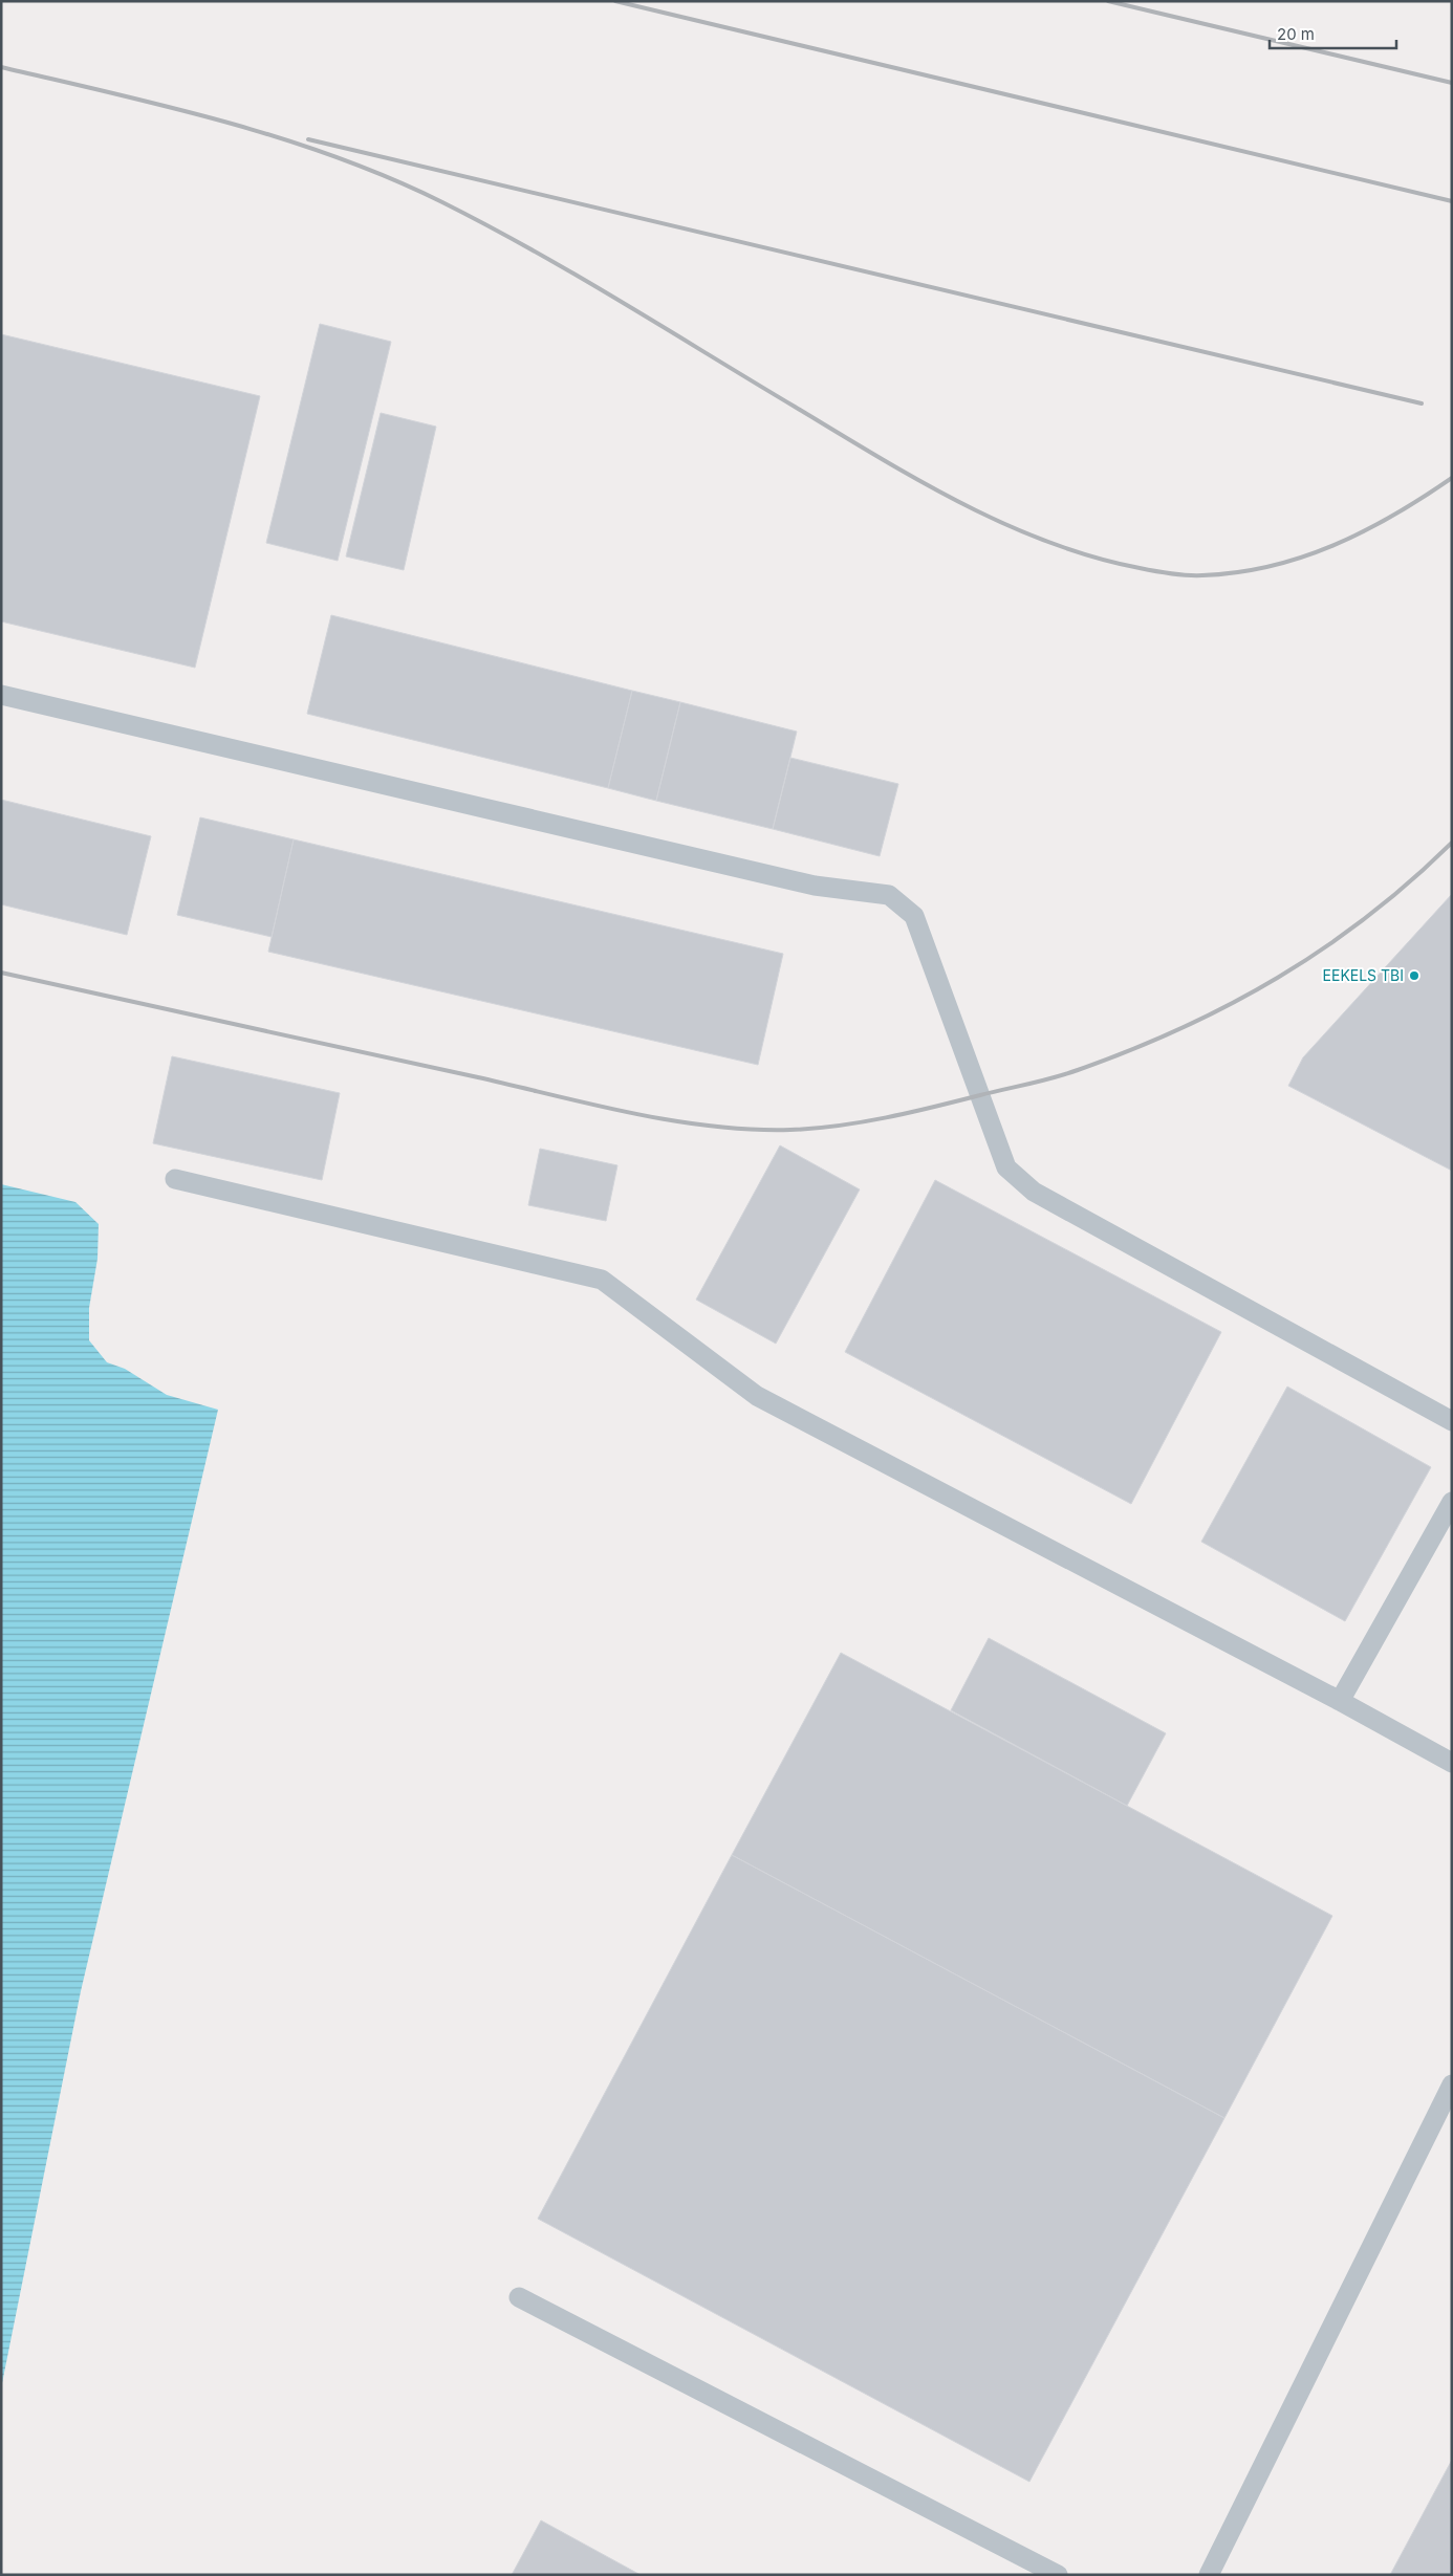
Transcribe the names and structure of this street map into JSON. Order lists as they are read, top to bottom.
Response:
{
  "places": ["EEKELS TBI"],
  "scale_bar": "20 m"
}
